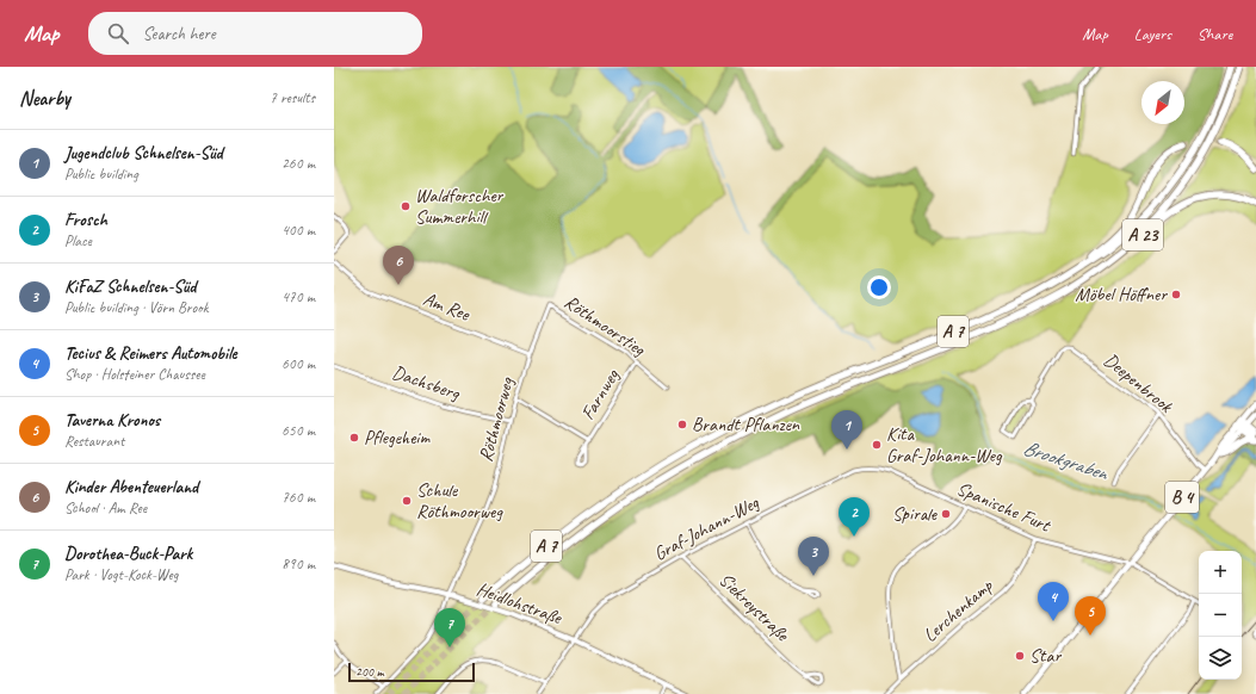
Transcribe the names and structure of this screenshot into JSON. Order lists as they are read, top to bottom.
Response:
{
  "streets": {
    "highway": ["A 23", "A 7"],
    "main road": ["B 4", "Heidlohstraße"],
    "street": [
      "Am Ree",
      "Röthmoorstieg",
      "Dachsberg",
      "Deepenbrook",
      "Farnweg",
      "Röthmoorweg",
      "Spanische Furt",
      "Graf-Johann-Weg",
      "Siekreystraße",
      "Lerchenkamp"
    ]
  },
  "crossings": [
    ["A 23", "A 7"],
    ["Am Ree", "Röthmoorweg"],
    ["Röthmoorstieg", "Farnweg"],
    ["Röthmoorstieg", "Röthmoorweg"],
    ["Dachsberg", "Röthmoorweg"],
    ["Deepenbrook", "B 4"],
    ["Farnweg", "Röthmoorweg"],
    ["Röthmoorweg", "Heidlohstraße"],
    ["B 4", "Spanische Furt"],
    ["Spanische Furt", "Graf-Johann-Weg"],
    ["Spanische Furt", "Lerchenkamp"],
    ["Graf-Johann-Weg", "Heidlohstraße"],
    ["Graf-Johann-Weg", "Siekreystraße"]
  ],
  "water": ["Brookgraben"],
  "places": [
    "Waldforscher Summerhill",
    "Möbel Höffner",
    "Brandt Pflanzen",
    "Pflegeheim",
    "Kita Graf-Johann-Weg",
    "Schule Röthmoorweg",
    "Spirale",
    "Star"
  ],
  "scale_bar": "200 m",
  "north": "bottom left",
  "page": {
    "header": "Map",
    "search": "Search here",
    "nav": ["Map", "Layers", "Share"],
    "heading": ["Nearby", "7 results"],
    "list": [
      {
        "mark": "1",
        "name": "Jugendclub Schnelsen-Süd",
        "note": "Public building",
        "value": "260 m"
      },
      {
        "mark": "2",
        "name": "Frosch",
        "note": "Place",
        "value": "400 m"
      },
      {
        "mark": "3",
        "name": "KiFaZ Schnelsen-Süd",
        "note": "Public building · Vörn Brook",
        "value": "470 m"
      },
      {
        "mark": "4",
        "name": "Tecius & Reimers Automobile",
        "note": "Shop · Holsteiner Chaussee",
        "value": "600 m"
      },
      {
        "mark": "5",
        "name": "Taverna Kronos",
        "note": "Restaurant",
        "value": "650 m"
      },
      {
        "mark": "6",
        "name": "Kinder Abenteuerland",
        "note": "School · Am Ree",
        "value": "760 m"
      },
      {
        "mark": "7",
        "name": "Dorothea-Buck-Park",
        "note": "Park · Vogt-Kock-Weg",
        "value": "890 m"
      }
    ],
    "pins": [
      "6",
      "1",
      "2",
      "3",
      "4",
      "5",
      "7"
    ],
    "map_buttons": ["+", "−"],
    "scale": "200 m"
  }
}
